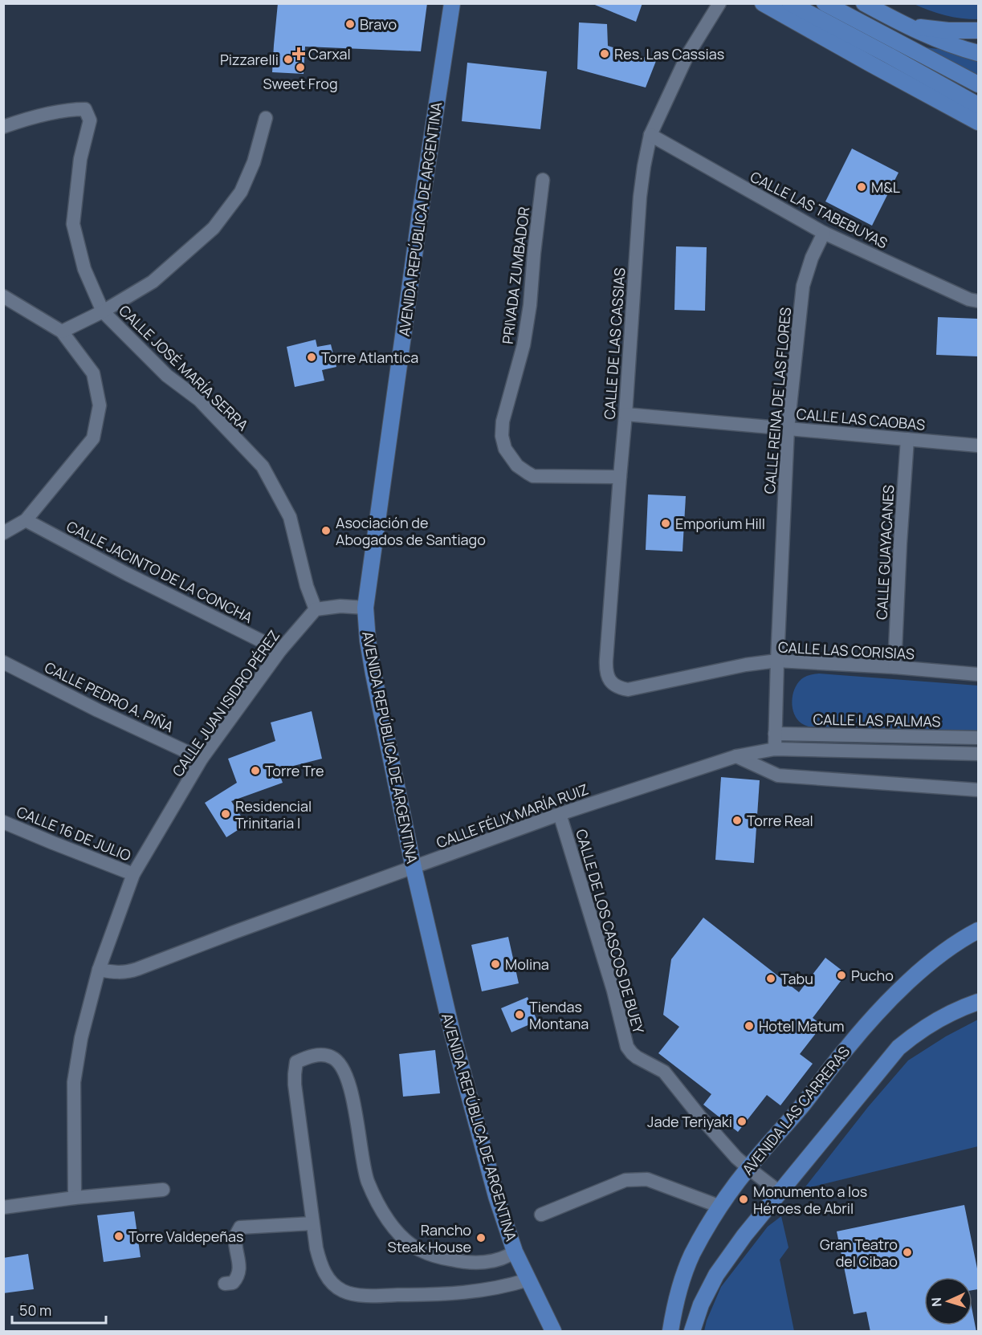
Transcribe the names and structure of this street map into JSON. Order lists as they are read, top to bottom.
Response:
{
  "streets": {
    "main road": ["AVENIDA REPÚBLICA DE ARGENTINA", "AVENIDA LAS CARRERAS"],
    "street": [
      "CALLE LAS TABEBUYAS",
      "PRIVADA ZUMBADOR",
      "CALLE DE LAS CASSIAS",
      "CALLE JOSÉ MARÍA SERRA",
      "CALLE REINA DE LAS FLORES",
      "CALLE LAS CAOBAS",
      "CALLE GUAYACANES",
      "CALLE JACINTO DE LA CONCHA",
      "CALLE LAS CORISIAS",
      "CALLE PEDRO A. PIÑA",
      "CALLE JUAN ISIDRO PÉREZ",
      "CALLE LAS PALMAS",
      "CALLE FÉLIX MARÍA RUIZ",
      "CALLE 16 DE JULIO",
      "CALLE DE LOS CASCOS DE BUEY"
    ]
  },
  "crossings": [
    ["CALLE LAS TABEBUYAS", "CALLE DE LAS CASSIAS"],
    ["CALLE LAS TABEBUYAS", "CALLE REINA DE LAS FLORES"],
    ["AVENIDA REPÚBLICA DE ARGENTINA", "CALLE FÉLIX MARÍA RUIZ"],
    ["PRIVADA ZUMBADOR", "CALLE DE LAS CASSIAS"],
    ["CALLE DE LAS CASSIAS", "CALLE LAS CAOBAS"],
    ["CALLE DE LAS CASSIAS", "CALLE LAS CORISIAS"],
    ["CALLE JOSÉ MARÍA SERRA", "CALLE JUAN ISIDRO PÉREZ"],
    ["CALLE REINA DE LAS FLORES", "CALLE LAS CAOBAS"],
    ["CALLE REINA DE LAS FLORES", "CALLE LAS CORISIAS"],
    ["CALLE REINA DE LAS FLORES", "CALLE LAS PALMAS"],
    ["CALLE REINA DE LAS FLORES", "CALLE FÉLIX MARÍA RUIZ"],
    ["CALLE LAS CAOBAS", "CALLE GUAYACANES"],
    ["CALLE GUAYACANES", "CALLE LAS CORISIAS"],
    ["CALLE JACINTO DE LA CONCHA", "CALLE JUAN ISIDRO PÉREZ"],
    ["CALLE PEDRO A. PIÑA", "CALLE JUAN ISIDRO PÉREZ"],
    ["CALLE JUAN ISIDRO PÉREZ", "CALLE FÉLIX MARÍA RUIZ"],
    ["CALLE JUAN ISIDRO PÉREZ", "CALLE 16 DE JULIO"],
    ["CALLE FÉLIX MARÍA RUIZ", "CALLE DE LOS CASCOS DE BUEY"],
    ["CALLE DE LOS CASCOS DE BUEY", "AVENIDA LAS CARRERAS"]
  ],
  "places": {
    "other": [
      "Bravo",
      "Res. Las Cassias",
      "Pizzarelli",
      "Sweet Frog",
      "M&L",
      "Torre Atlantica",
      "Emporium Hill",
      "Asociación de Abogados de Santiago",
      "Torre Tre",
      "Residencial Trinitaria I",
      "Torre Real",
      "Molina",
      "Pucho",
      "Tabu",
      "Tiendas Montana",
      "Hotel Matum",
      "Jade Teriyaki",
      "Monumento a los Héroes de Abril",
      "Torre Valdepeñas",
      "Rancho Steak House",
      "Gran Teatro del Cibao"
    ],
    "health": ["Carxal"]
  },
  "scale_bar": "50 m",
  "north": "left"
}
